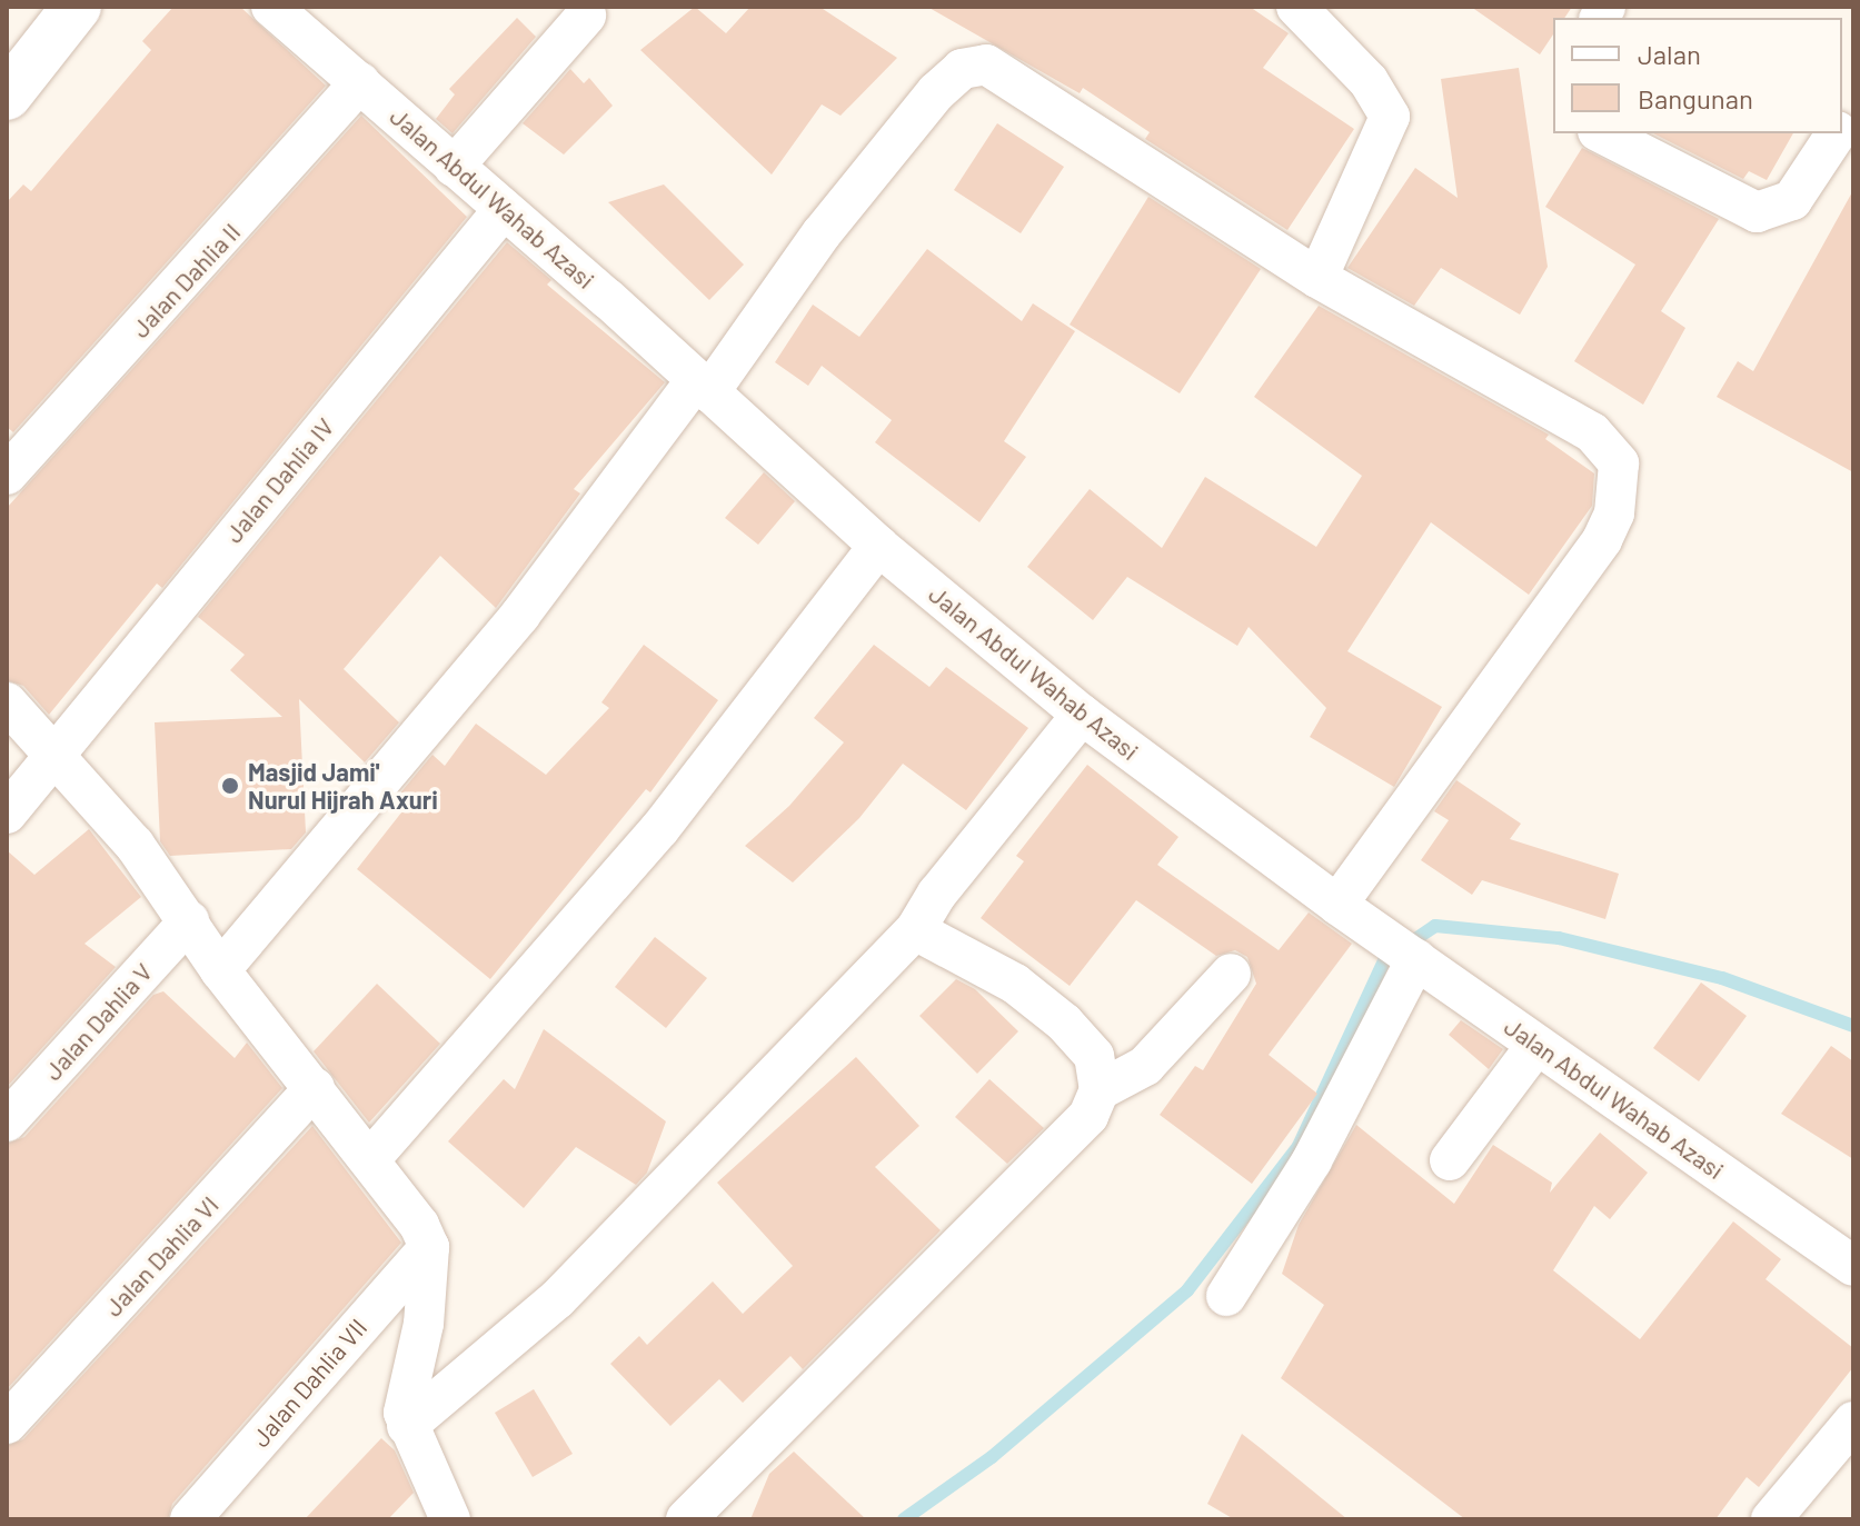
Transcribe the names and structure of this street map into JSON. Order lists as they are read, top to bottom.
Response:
{
  "streets": {
    "street": [
      "Jalan Abdul Wahab Azasi",
      "Jalan Dahlia II",
      "Jalan Dahlia IV",
      "Jalan Dahlia V",
      "Jalan Dahlia VI",
      "Jalan Dahlia VII"
    ]
  },
  "crossings": [
    ["Jalan Abdul Wahab Azasi", "Jalan Dahlia II"],
    ["Jalan Abdul Wahab Azasi", "Jalan Dahlia IV"]
  ],
  "places": ["Masjid Jami' Nurul Hijrah Axuri"],
  "legend": ["Jalan", "Bangunan"]
}
